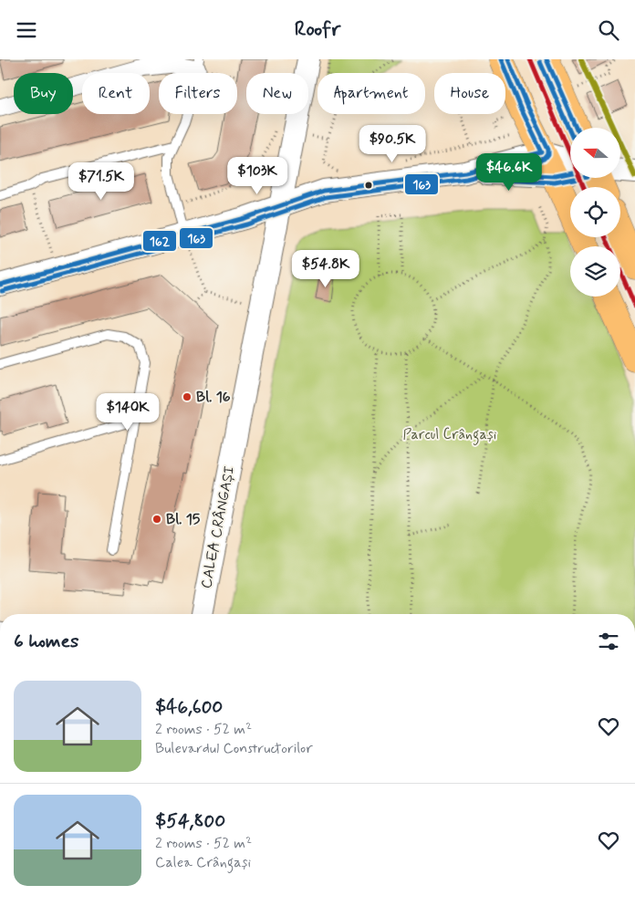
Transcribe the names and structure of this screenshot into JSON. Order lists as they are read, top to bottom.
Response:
{
  "streets": {
    "street": ["CALEA CRÂNGAȘI"]
  },
  "parks": ["Parcul Crângași"],
  "places": ["Bl. 16", "Bl. 15"],
  "lines": ["transit line 162", "transit line 163"],
  "north": "left",
  "page": {
    "header": "Roofr",
    "chip": [
      "Buy",
      "Rent",
      "Filters",
      "New",
      "Apartment",
      "House"
    ],
    "price": [
      "$90.5K",
      "$46.6K",
      "$103K",
      "$71.5K",
      "$54.8K",
      "$140K"
    ],
    "heading": "6 homes",
    "list": [
      {
        "name": "$46,600",
        "note": "2 rooms · 52 m² · Bulevardul Constructorilor"
      },
      {
        "name": "$54,800",
        "note": "2 rooms · 52 m² · Calea Crângași"
      }
    ]
  }
}
